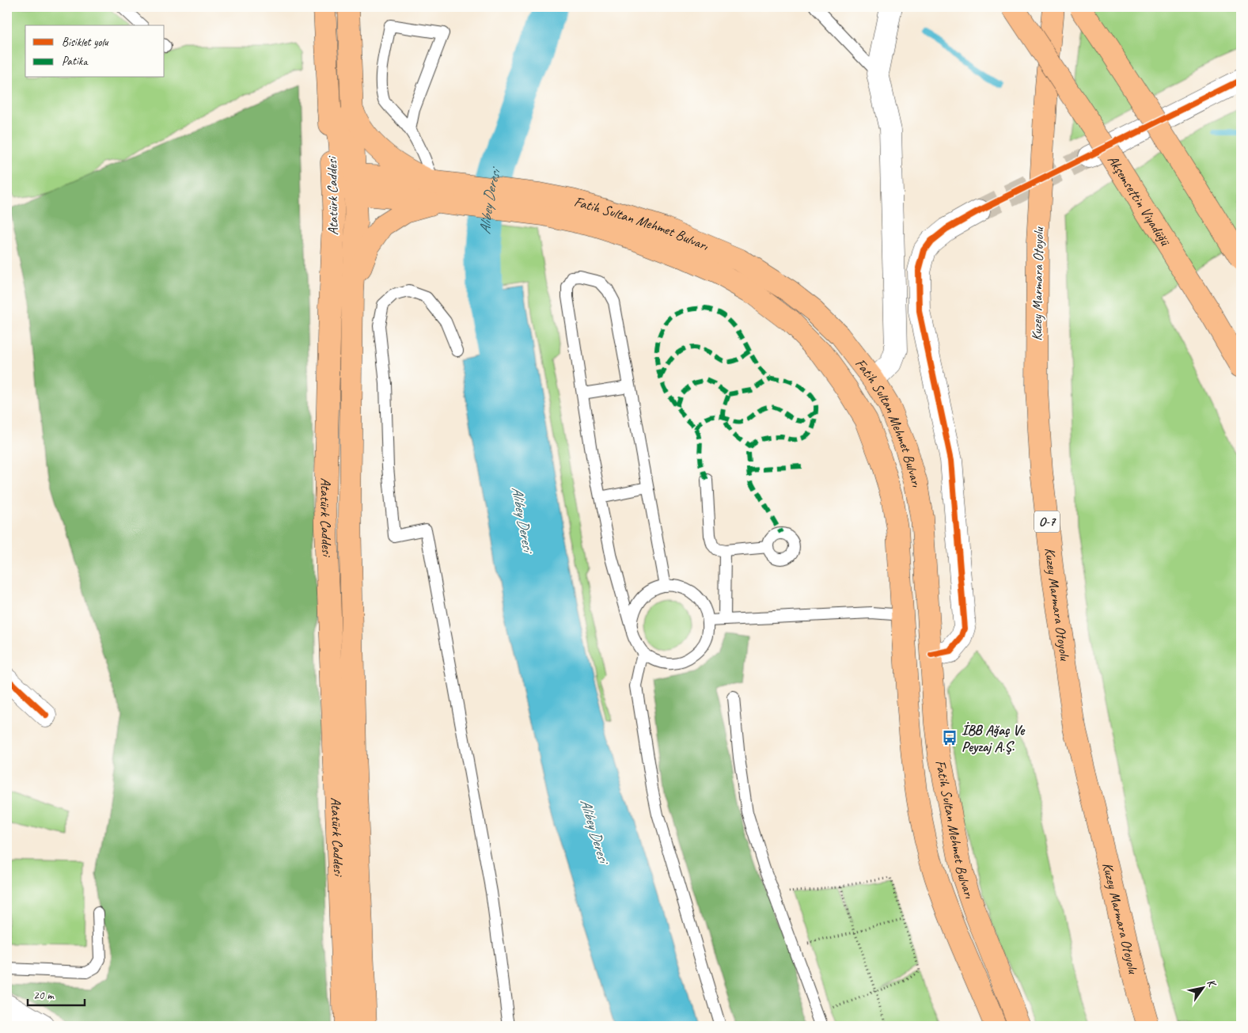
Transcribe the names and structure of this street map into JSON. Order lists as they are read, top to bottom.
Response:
{
  "streets": {
    "main road": [
      "Atatürk Caddesi",
      "Akşemsettin Viyadüğü",
      "Fatih Sultan Mehmet Bulvarı",
      "Kuzey Marmara Otoyolu",
      "O-7"
    ]
  },
  "crossings": [
    ["Atatürk Caddesi", "Fatih Sultan Mehmet Bulvarı"]
  ],
  "water": ["Alibey Deresi"],
  "places": {
    "bus stop": ["İBB Ağaç Ve Peyzaj A.Ş."]
  },
  "legend": ["Bisiklet yolu", "Patika"],
  "scale_bar": "20 m",
  "north": "top right"
}
